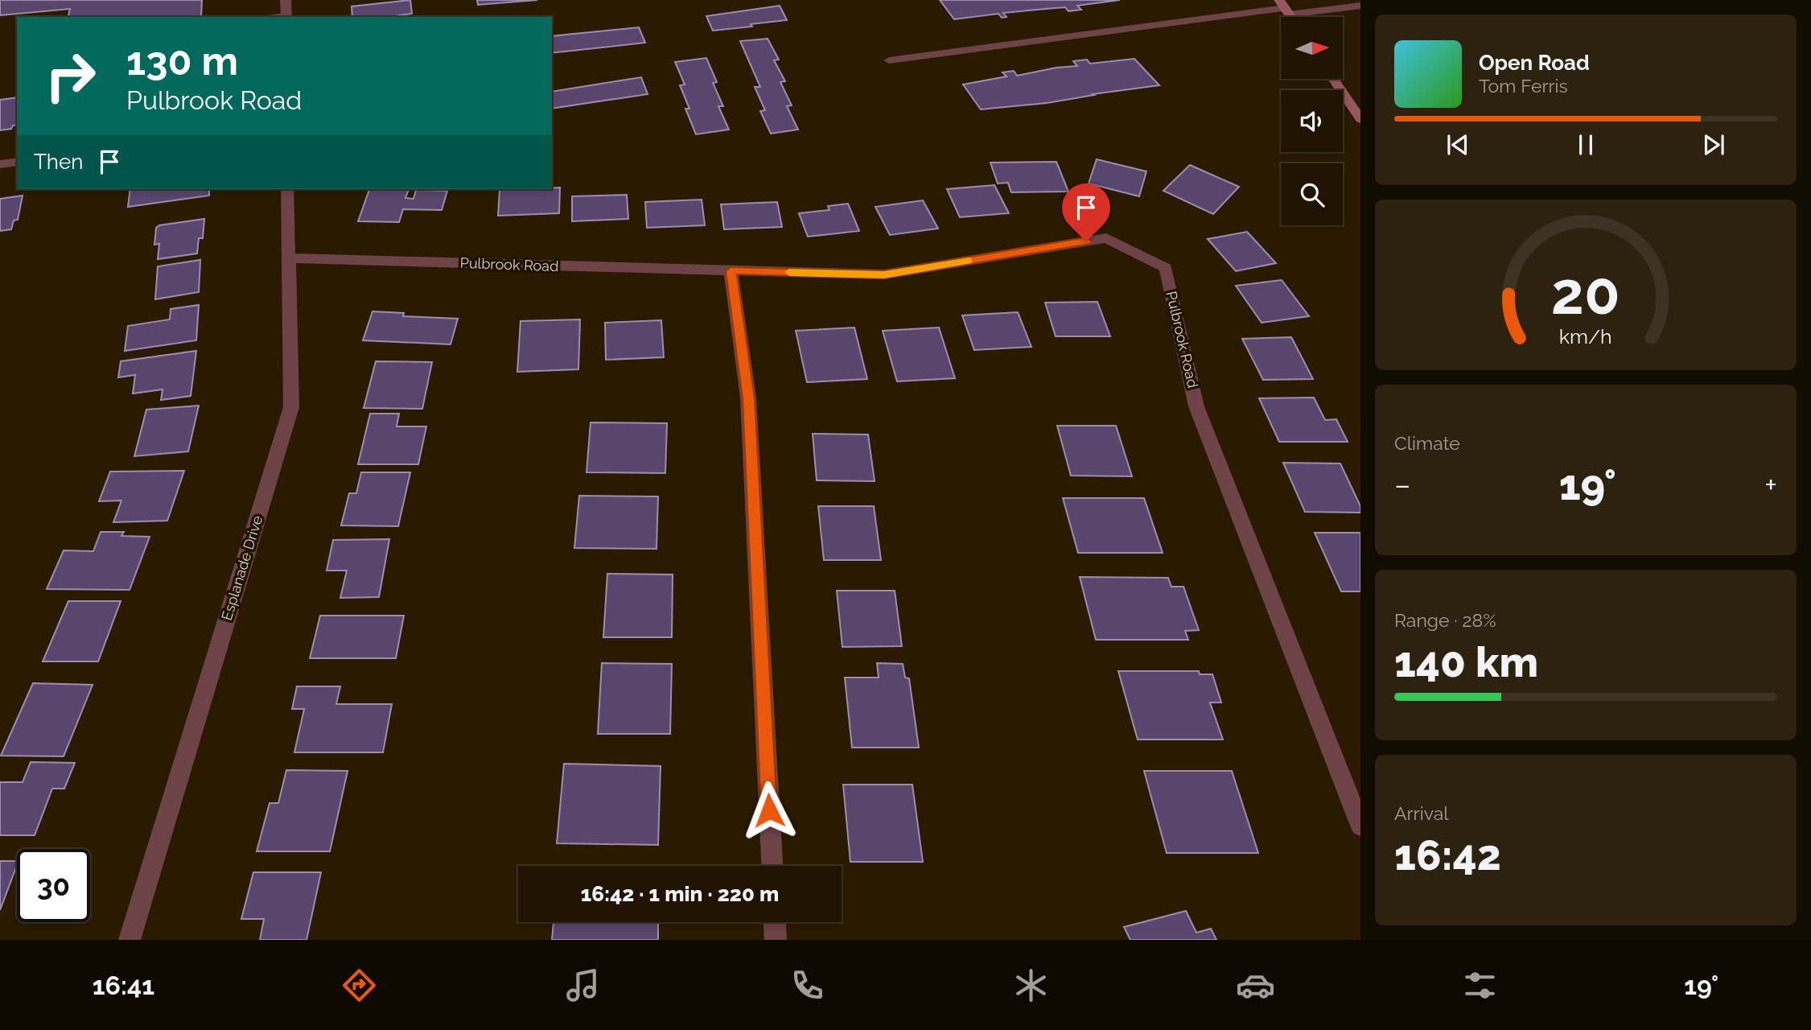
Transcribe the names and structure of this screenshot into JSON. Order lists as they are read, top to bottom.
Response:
{
  "streets": {
    "street": ["Pulbrook Road", "Esplanade Drive"]
  },
  "crossings": [
    ["Pulbrook Road", "Esplanade Drive"]
  ],
  "north": "right",
  "page": {
    "turn": ["130 m", "Pulbrook Road"],
    "song": ["Open Road", "Tom Ferris"],
    "then": "Then",
    "tile": [
      "Climate",
      ["Range · 28%", "140 km"],
      ["Arrival", "16:42"]
    ],
    "heat": ["−", "19°", "+"],
    "limit": "30",
    "trip": "16:42 · 1 min · 220 m",
    "tabs": ["16:41", "19°"],
    "gauge": ["20", "km/h"]
  }
}
